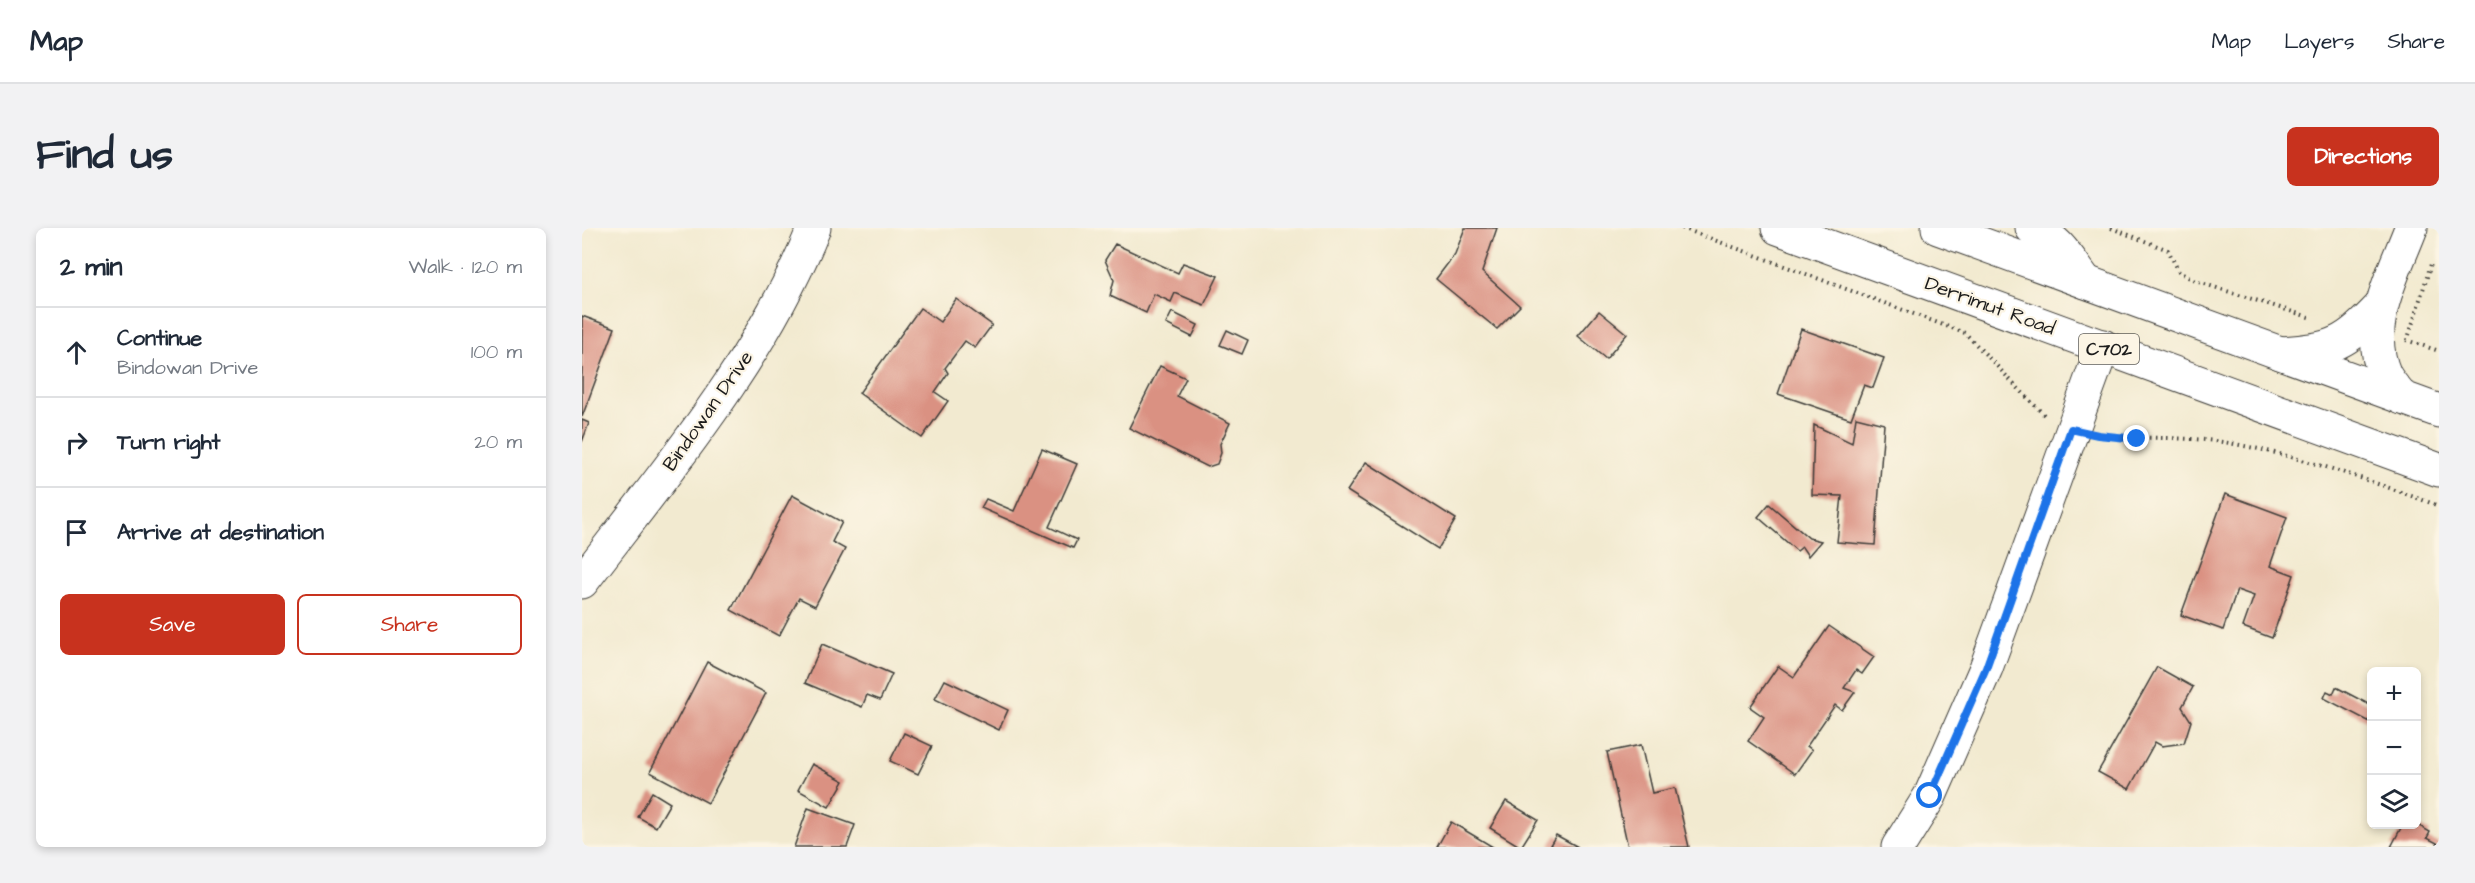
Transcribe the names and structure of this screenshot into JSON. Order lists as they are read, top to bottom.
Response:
{
  "streets": {
    "main road": ["Derrimut Road", "C702", "Bindowan Drive"]
  },
  "page": {
    "header": "Map",
    "nav": ["Map", "Layers", "Share"],
    "title": "Find us",
    "buttons": [
      "Directions",
      ["Save", "Share"]
    ],
    "heading": ["2 min", "Walk · 120 m"],
    "list": [
      ["Continue", "Bindowan Drive", "100 m"],
      ["Turn right", "20 m"],
      "Arrive at destination"
    ],
    "map_buttons": ["+", "−"]
  }
}
